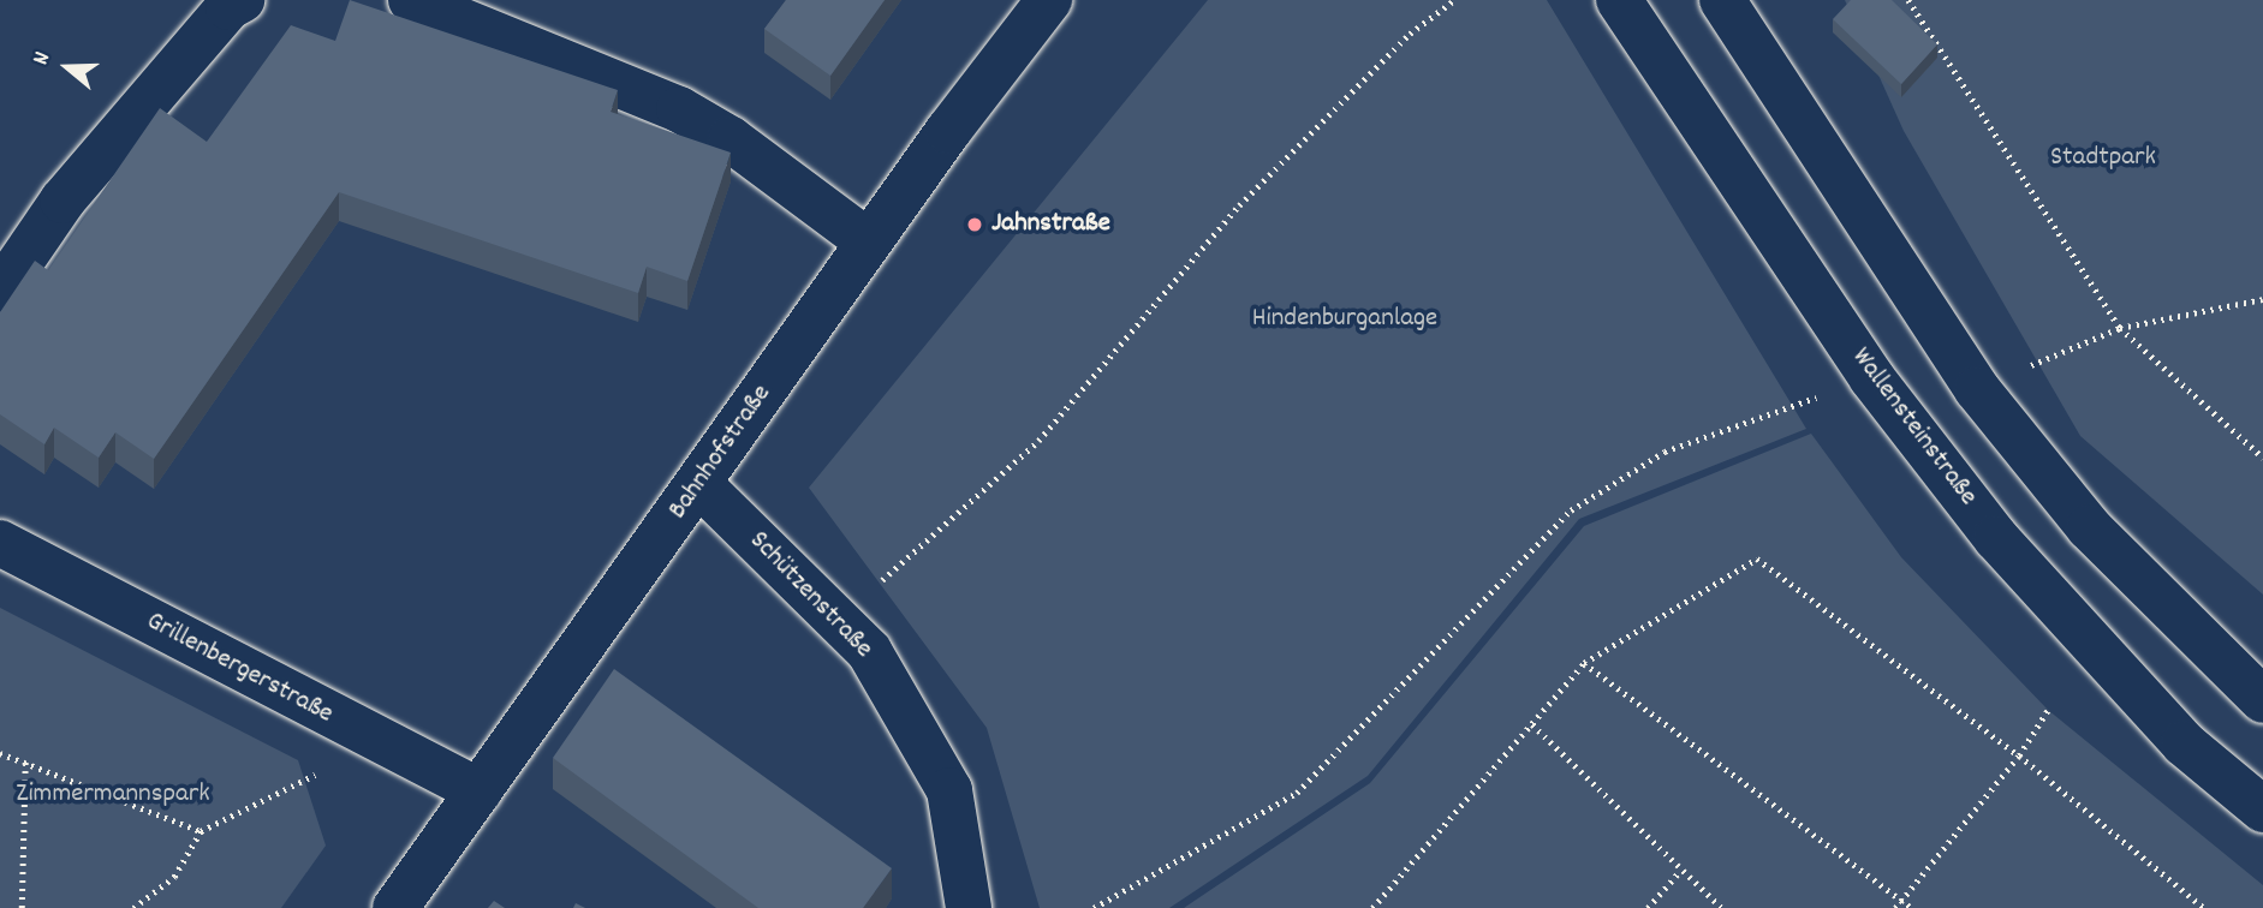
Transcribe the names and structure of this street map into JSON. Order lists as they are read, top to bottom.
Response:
{
  "streets": {
    "main road": [
      "Wallensteinstraße",
      "Bahnhofstraße",
      "Schützenstraße",
      "Grillenbergerstraße"
    ]
  },
  "crossings": [
    ["Bahnhofstraße", "Schützenstraße"],
    ["Bahnhofstraße", "Grillenbergerstraße"]
  ],
  "parks": ["Stadtpark", "Hindenburganlage", "Zimmermannspark"],
  "places": ["Jahnstraße"],
  "north": "left"
}
